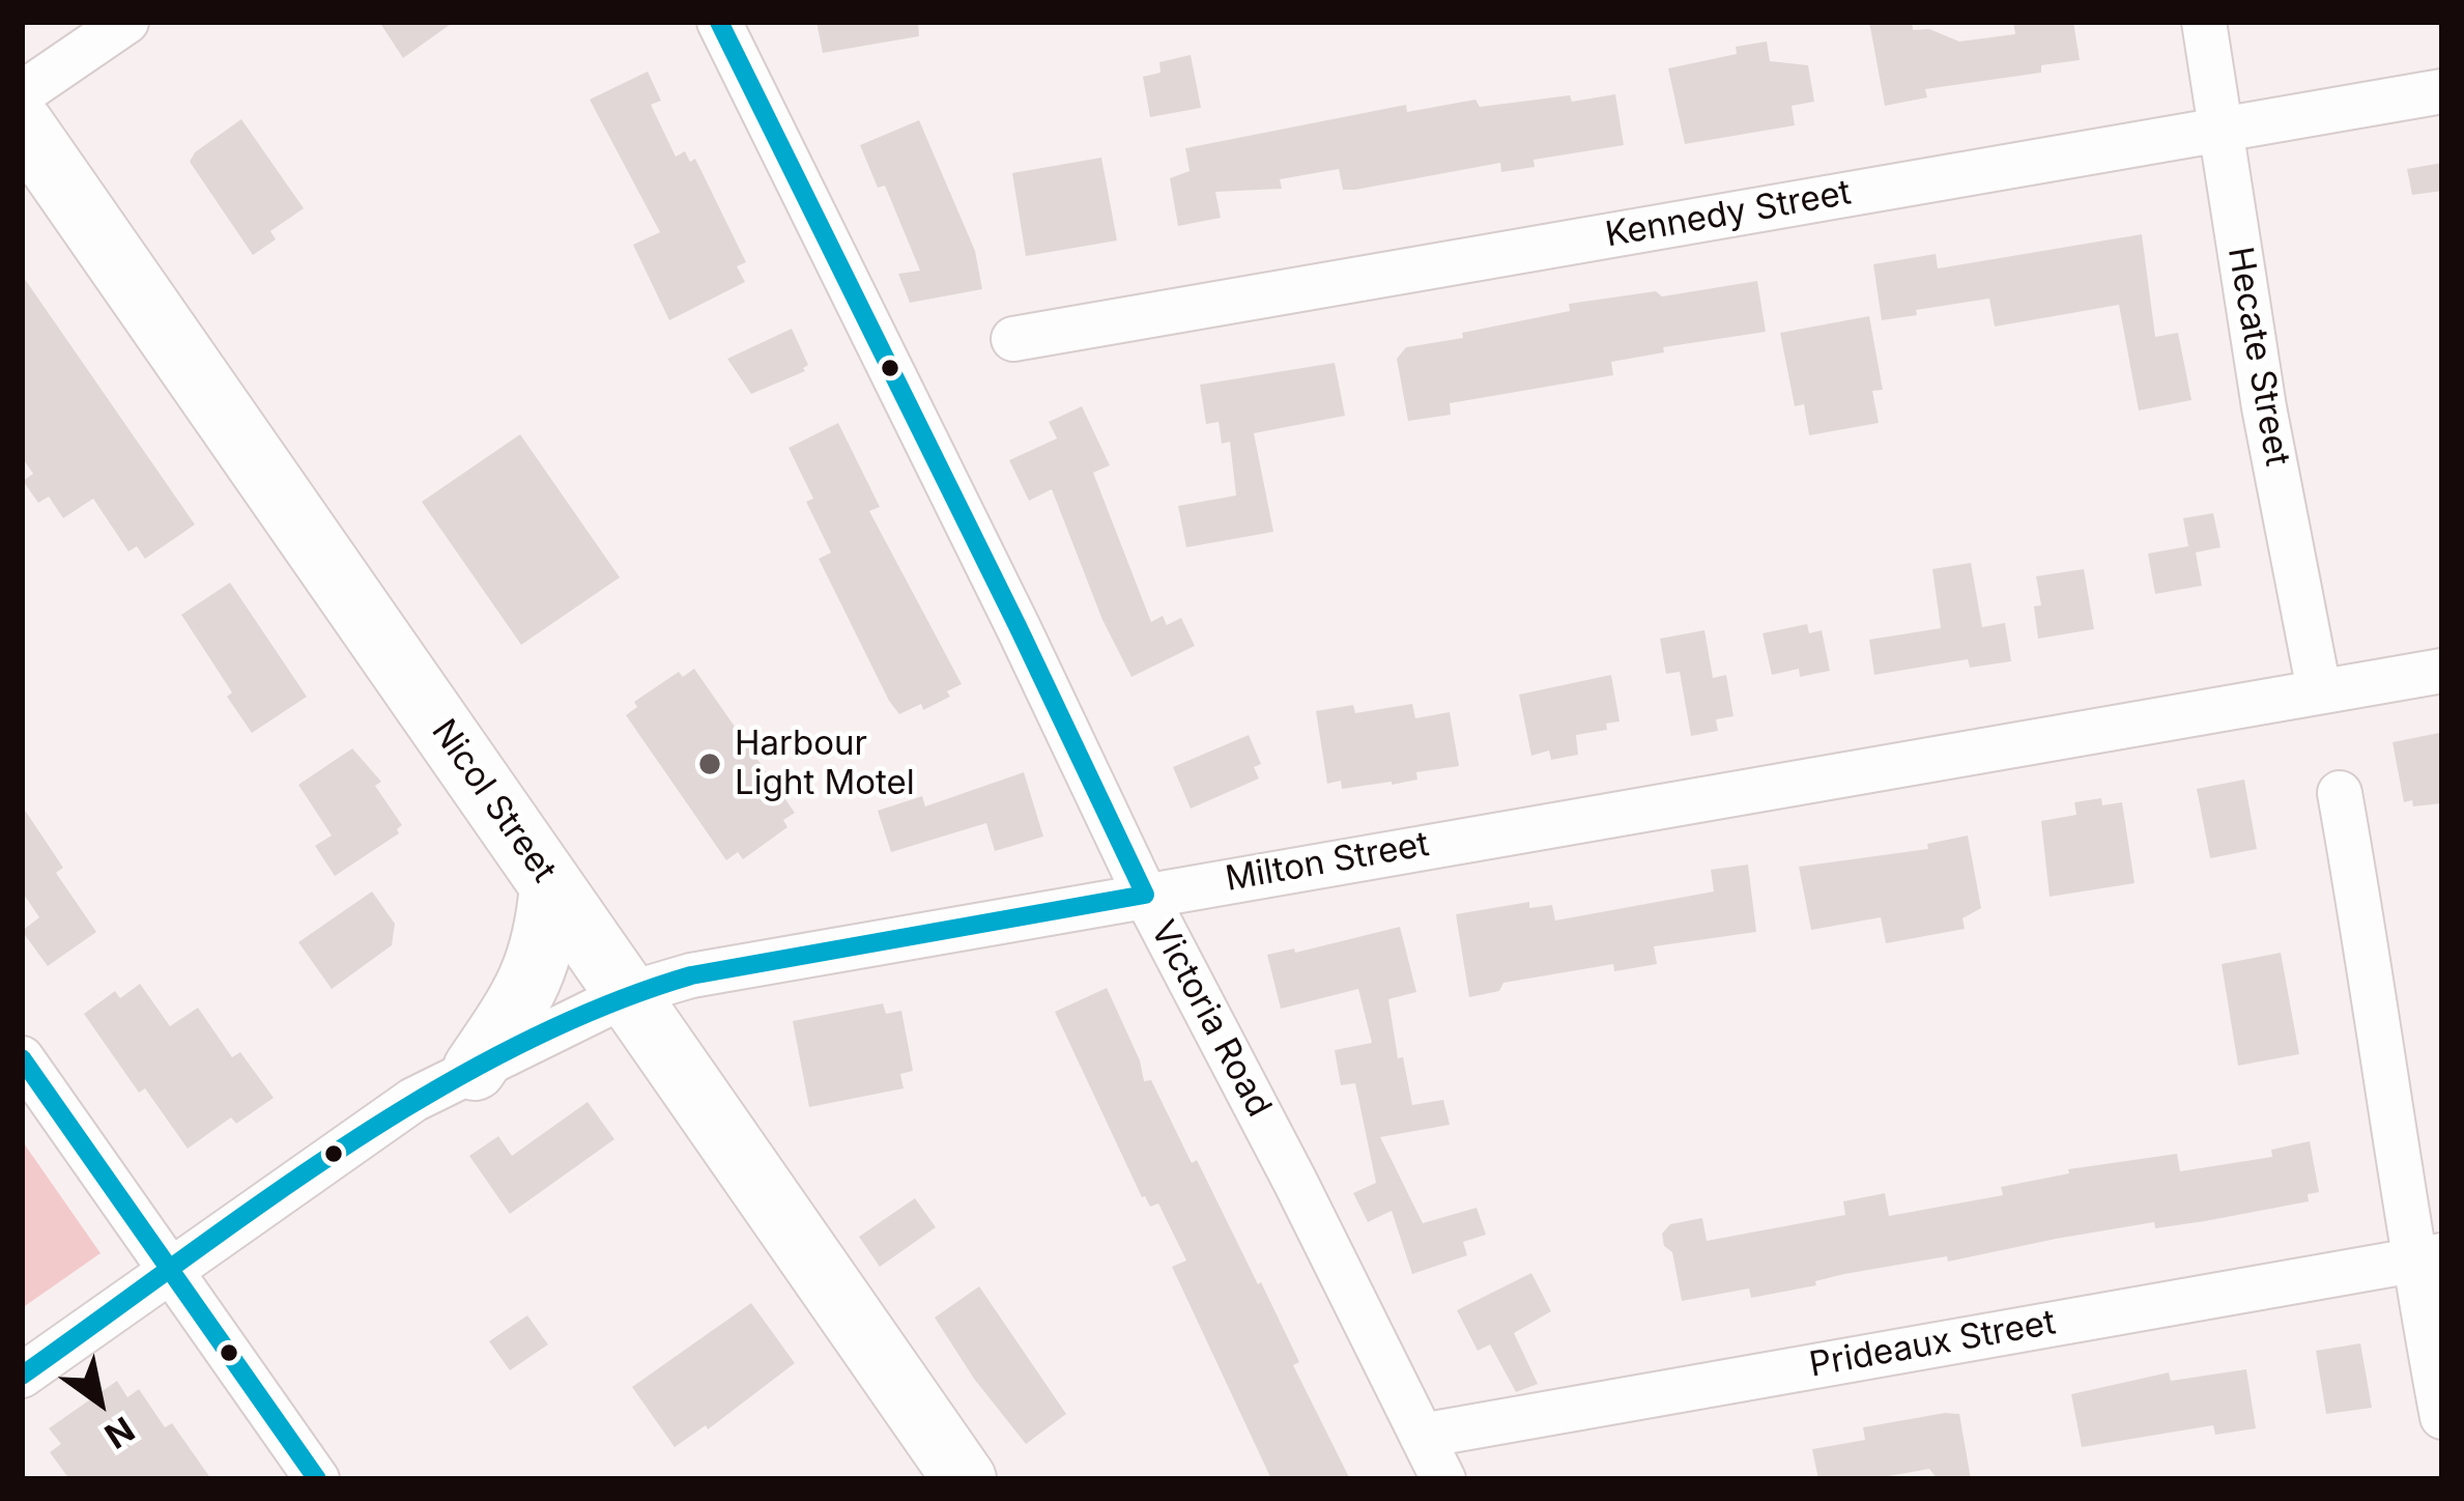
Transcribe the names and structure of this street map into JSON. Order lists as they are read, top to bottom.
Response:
{
  "streets": {
    "highway": ["Nicol Street"],
    "street": [
      "Kennedy Street",
      "Hecate Street",
      "Milton Street",
      "Victoria Road",
      "Prideaux Street"
    ]
  },
  "crossings": [
    ["Kennedy Street", "Hecate Street"],
    ["Hecate Street", "Milton Street"],
    ["Nicol Street", "Milton Street"],
    ["Milton Street", "Victoria Road"],
    ["Victoria Road", "Prideaux Street"]
  ],
  "places": ["Harbour Light Motel"],
  "north": "bottom right"
}
